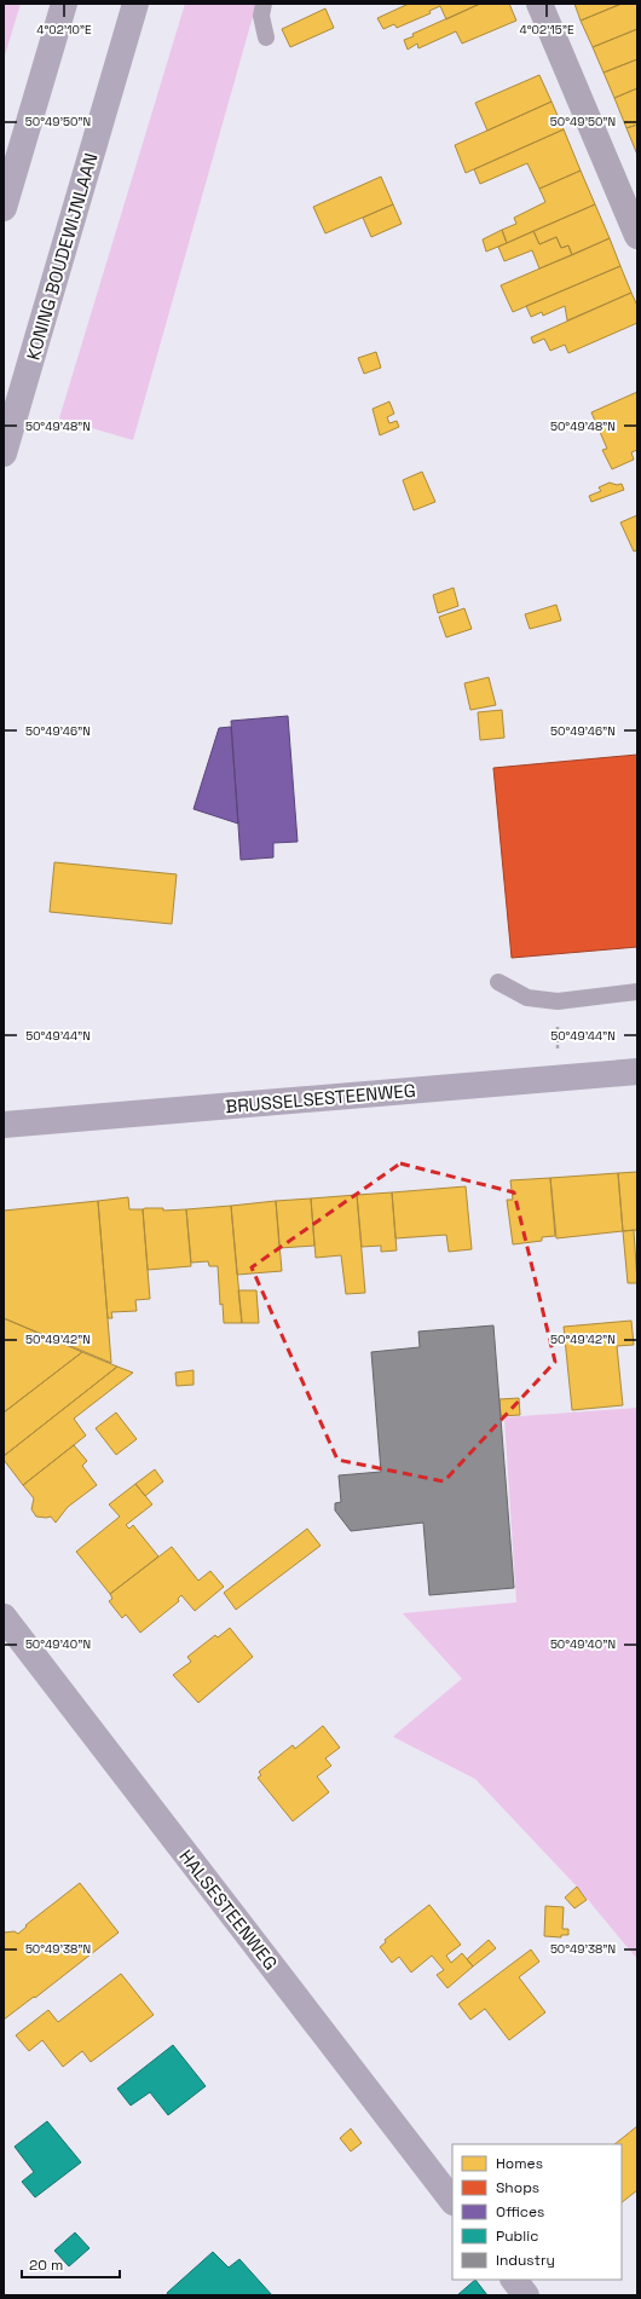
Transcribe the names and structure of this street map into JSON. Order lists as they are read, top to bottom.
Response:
{
  "streets": {
    "highway": ["KONING BOUDEWIJNLAAN"],
    "main road": ["BRUSSELSESTEENWEG", "HALSESTEENWEG"]
  },
  "legend": [
    "Homes",
    "Shops",
    "Offices",
    "Public",
    "Industry"
  ],
  "scale_bar": "20 m",
  "coordinates": [
    "4°02'10\"E",
    "4°02'15\"E",
    "50°49'50\"N",
    "50°49'48\"N",
    "50°49'46\"N",
    "50°49'44\"N",
    "50°49'42\"N",
    "50°49'40\"N",
    "50°49'38\"N"
  ]
}
